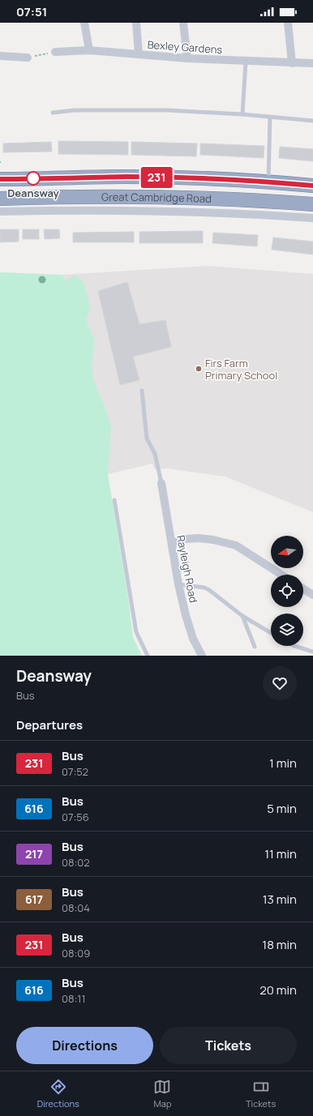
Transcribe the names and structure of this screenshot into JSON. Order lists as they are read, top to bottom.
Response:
{
  "streets": {
    "highway": ["Great Cambridge Road"],
    "street": ["Bexley Gardens", "Rayleigh Road"]
  },
  "places": ["Deansway", "Firs Farm Primary School"],
  "lines": ["bus line 231"],
  "north": "left",
  "page": {
    "status": "07:51",
    "on_map": "231",
    "heading": [
      ["Deansway", "Bus"],
      "Departures"
    ],
    "list": [
      {
        "mark": "231",
        "name": "Bus",
        "note": "07:52",
        "value": "1 min"
      },
      {
        "mark": "616",
        "name": "Bus",
        "note": "07:56",
        "value": "5 min"
      },
      {
        "mark": "217",
        "name": "Bus",
        "note": "08:02",
        "value": "11 min"
      },
      {
        "mark": "617",
        "name": "Bus",
        "note": "08:04",
        "value": "13 min"
      },
      {
        "mark": "231",
        "name": "Bus",
        "note": "08:09",
        "value": "18 min"
      },
      {
        "mark": "616",
        "name": "Bus",
        "note": "08:11",
        "value": "20 min"
      }
    ],
    "buttons": ["Directions", "Tickets"],
    "tabs": ["Directions", "Map", "Tickets"]
  }
}
